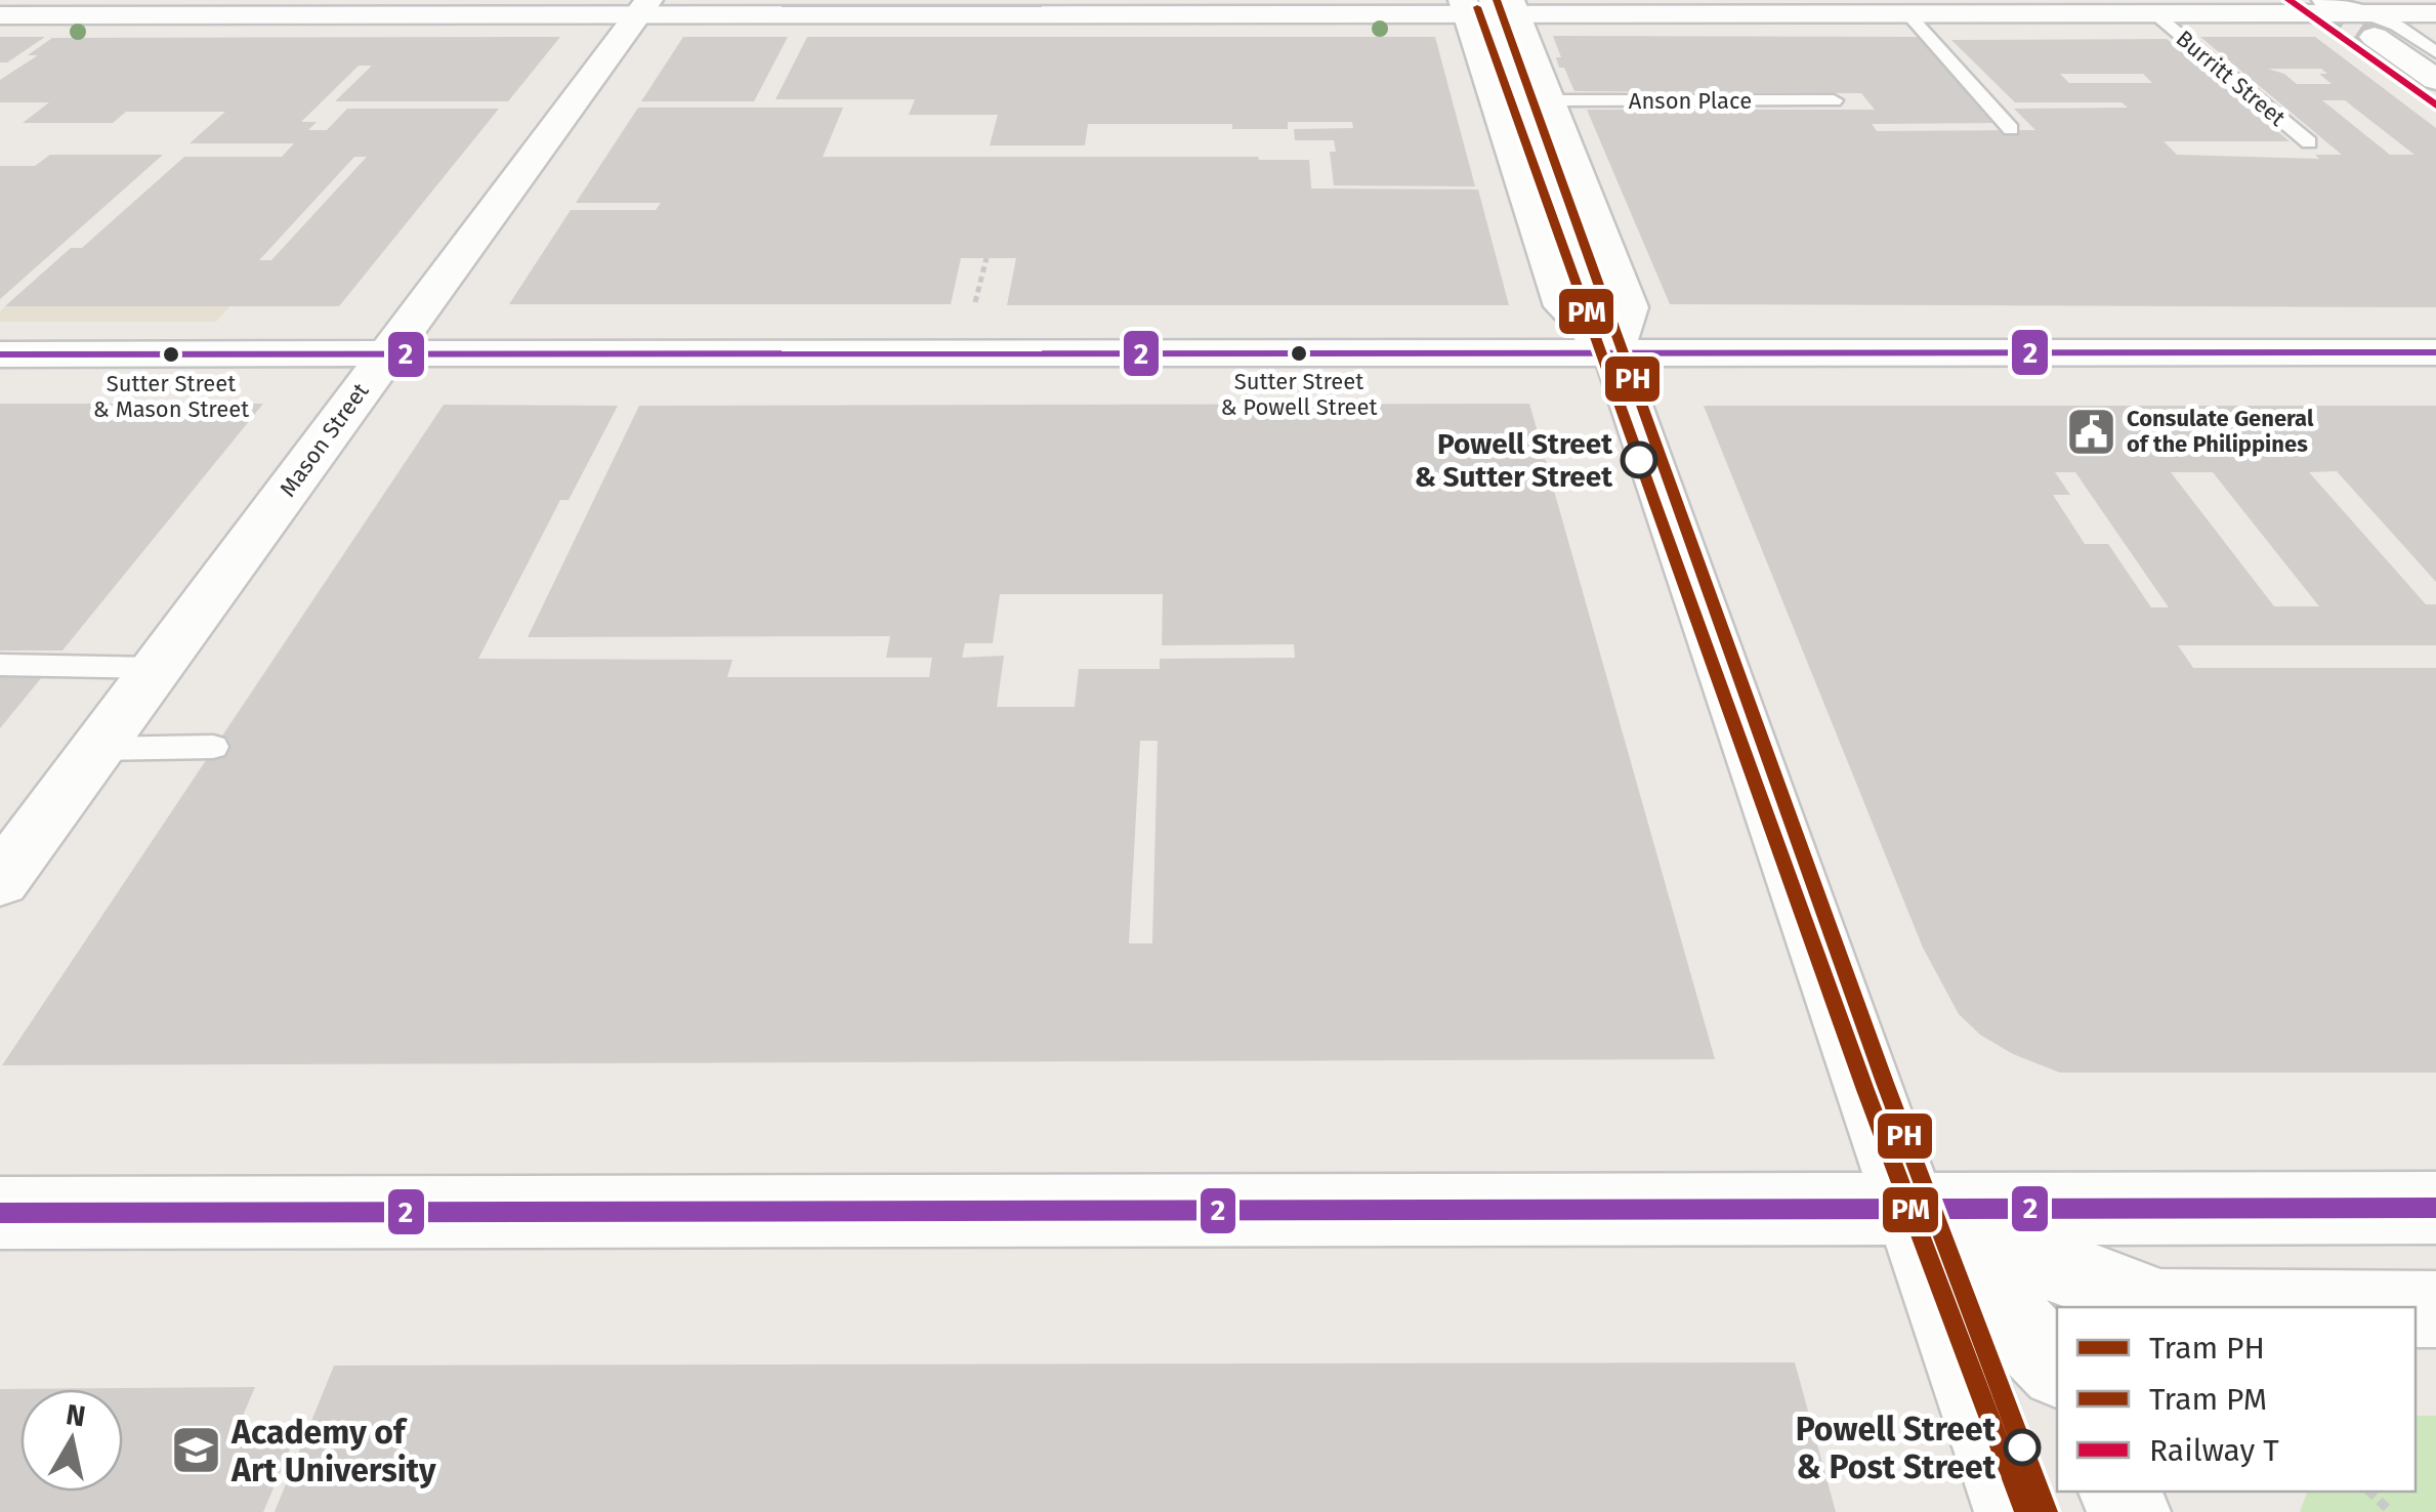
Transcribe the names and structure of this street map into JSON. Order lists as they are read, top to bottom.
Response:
{
  "streets": {
    "street": ["Mason Street"],
    "lane": ["Burritt Street", "Anson Place"]
  },
  "places": {
    "other": [
      "Sutter Street & Powell Street",
      "Sutter Street & Mason Street",
      "Powell Street & Sutter Street",
      "Powell Street & Post Street"
    ],
    "public building": ["Consulate General of the Philippines"],
    "school or university": ["Academy of Art University"]
  },
  "lines": [
    "tram line PH",
    "rail line T",
    "tram line PM",
    "transit line 2"
  ],
  "legend": ["Tram PH", "Tram PM", "Railway T"],
  "north": "top"
}
